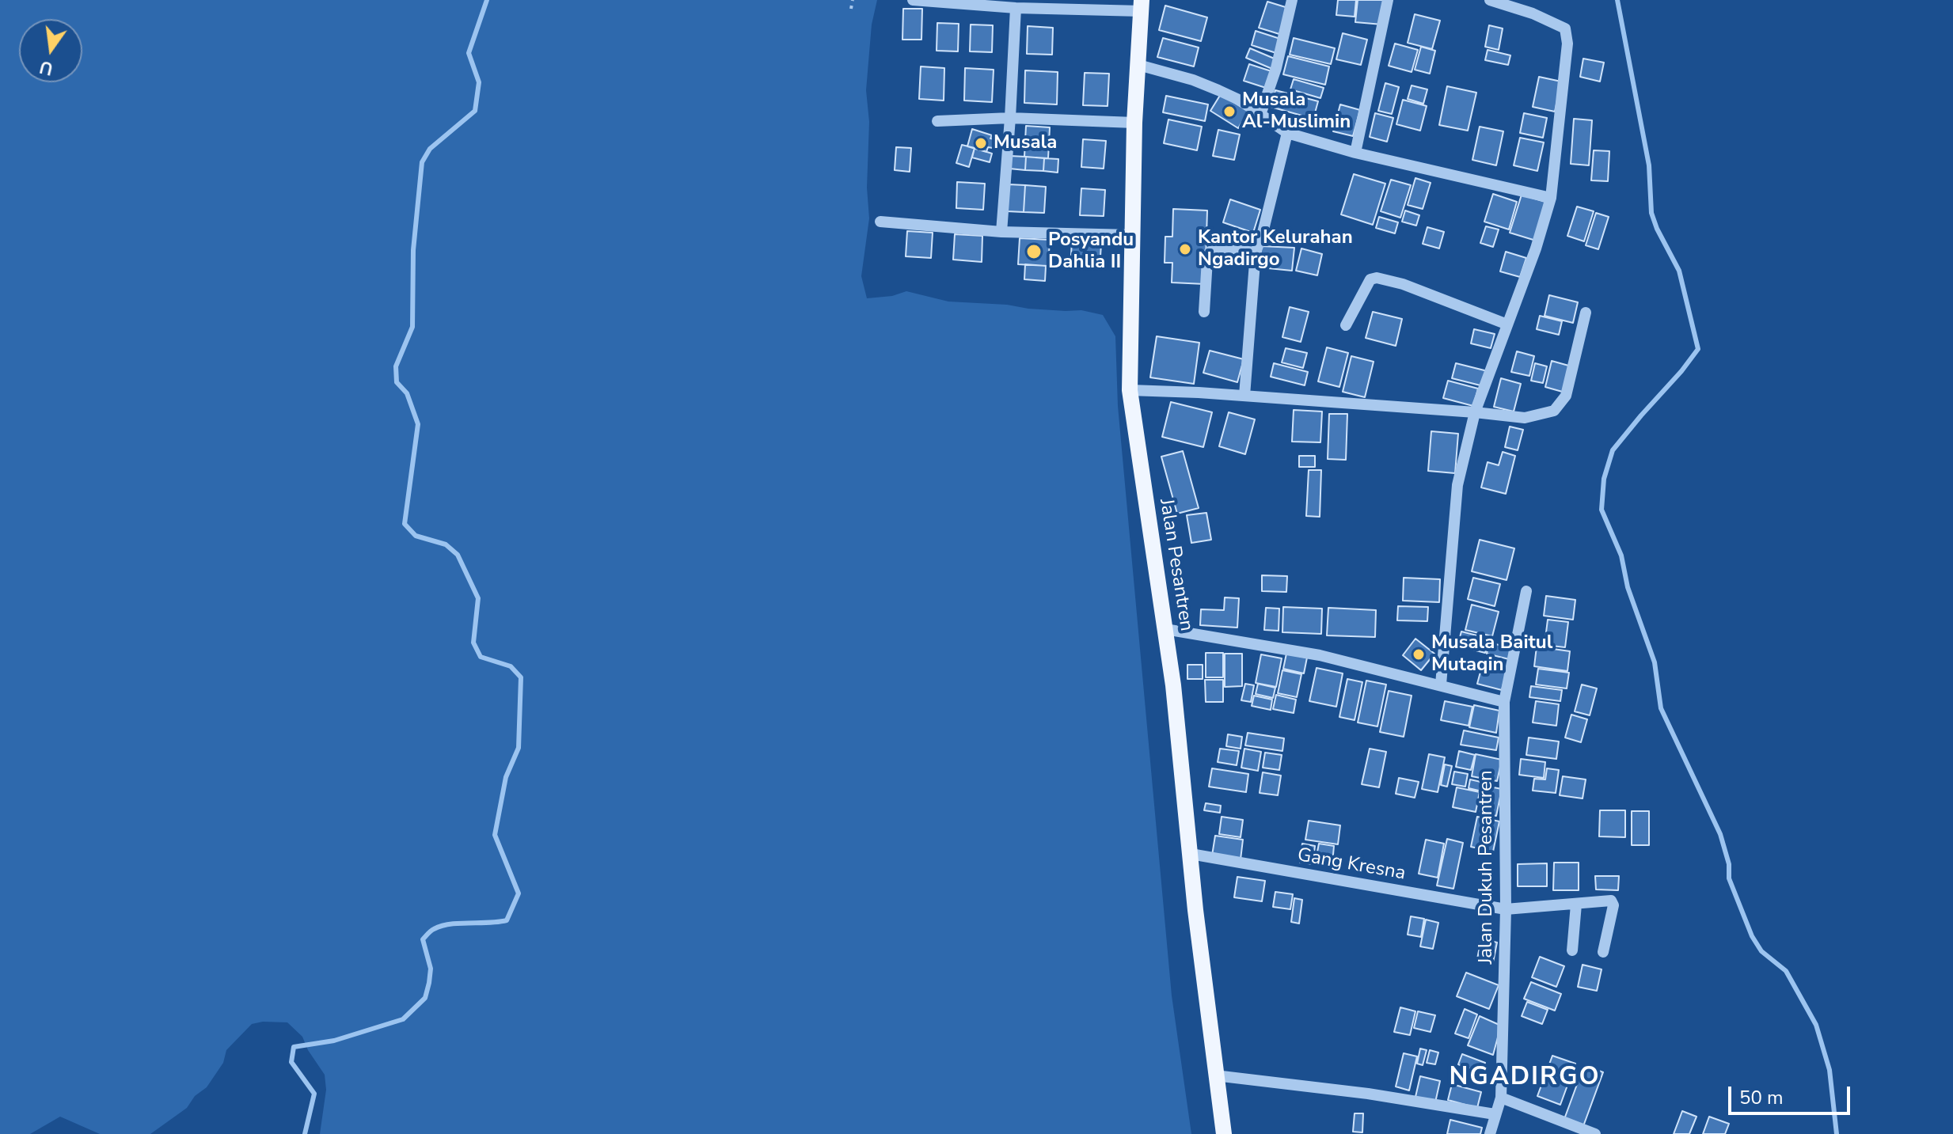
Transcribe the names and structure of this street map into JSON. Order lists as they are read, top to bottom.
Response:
{
  "streets": {
    "main road": ["Jalan Pesantren"],
    "street": ["Gang Kresna", "Jalan Dukuh Pesantren"]
  },
  "crossings": [
    ["Jalan Pesantren", "Gang Kresna"],
    ["Gang Kresna", "Jalan Dukuh Pesantren"]
  ],
  "districts": ["NGADIRGO"],
  "places": [
    "Musala Al-Muslimin",
    "Musala",
    "Kantor Kelurahan Ngadirgo",
    "Posyandu Dahlia II",
    "Musala Baitul Mutaqin"
  ],
  "scale_bar": "50 m",
  "north": "bottom"
}
